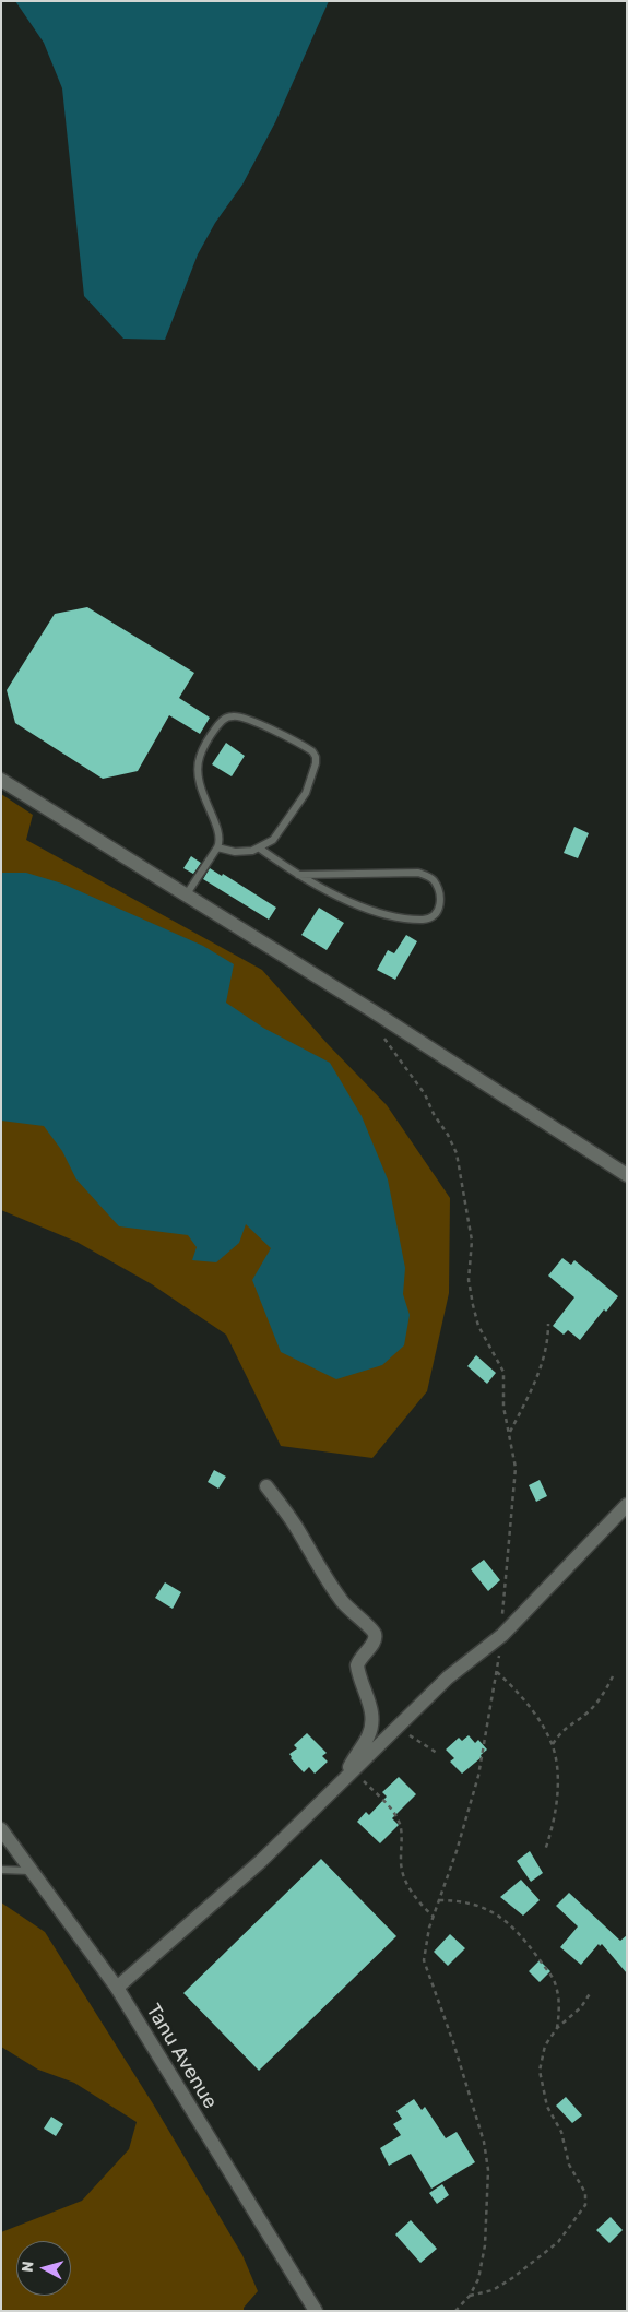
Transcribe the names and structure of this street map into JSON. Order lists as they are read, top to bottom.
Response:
{
  "streets": {
    "street": ["Tanu Avenue"]
  },
  "north": "left"
}
